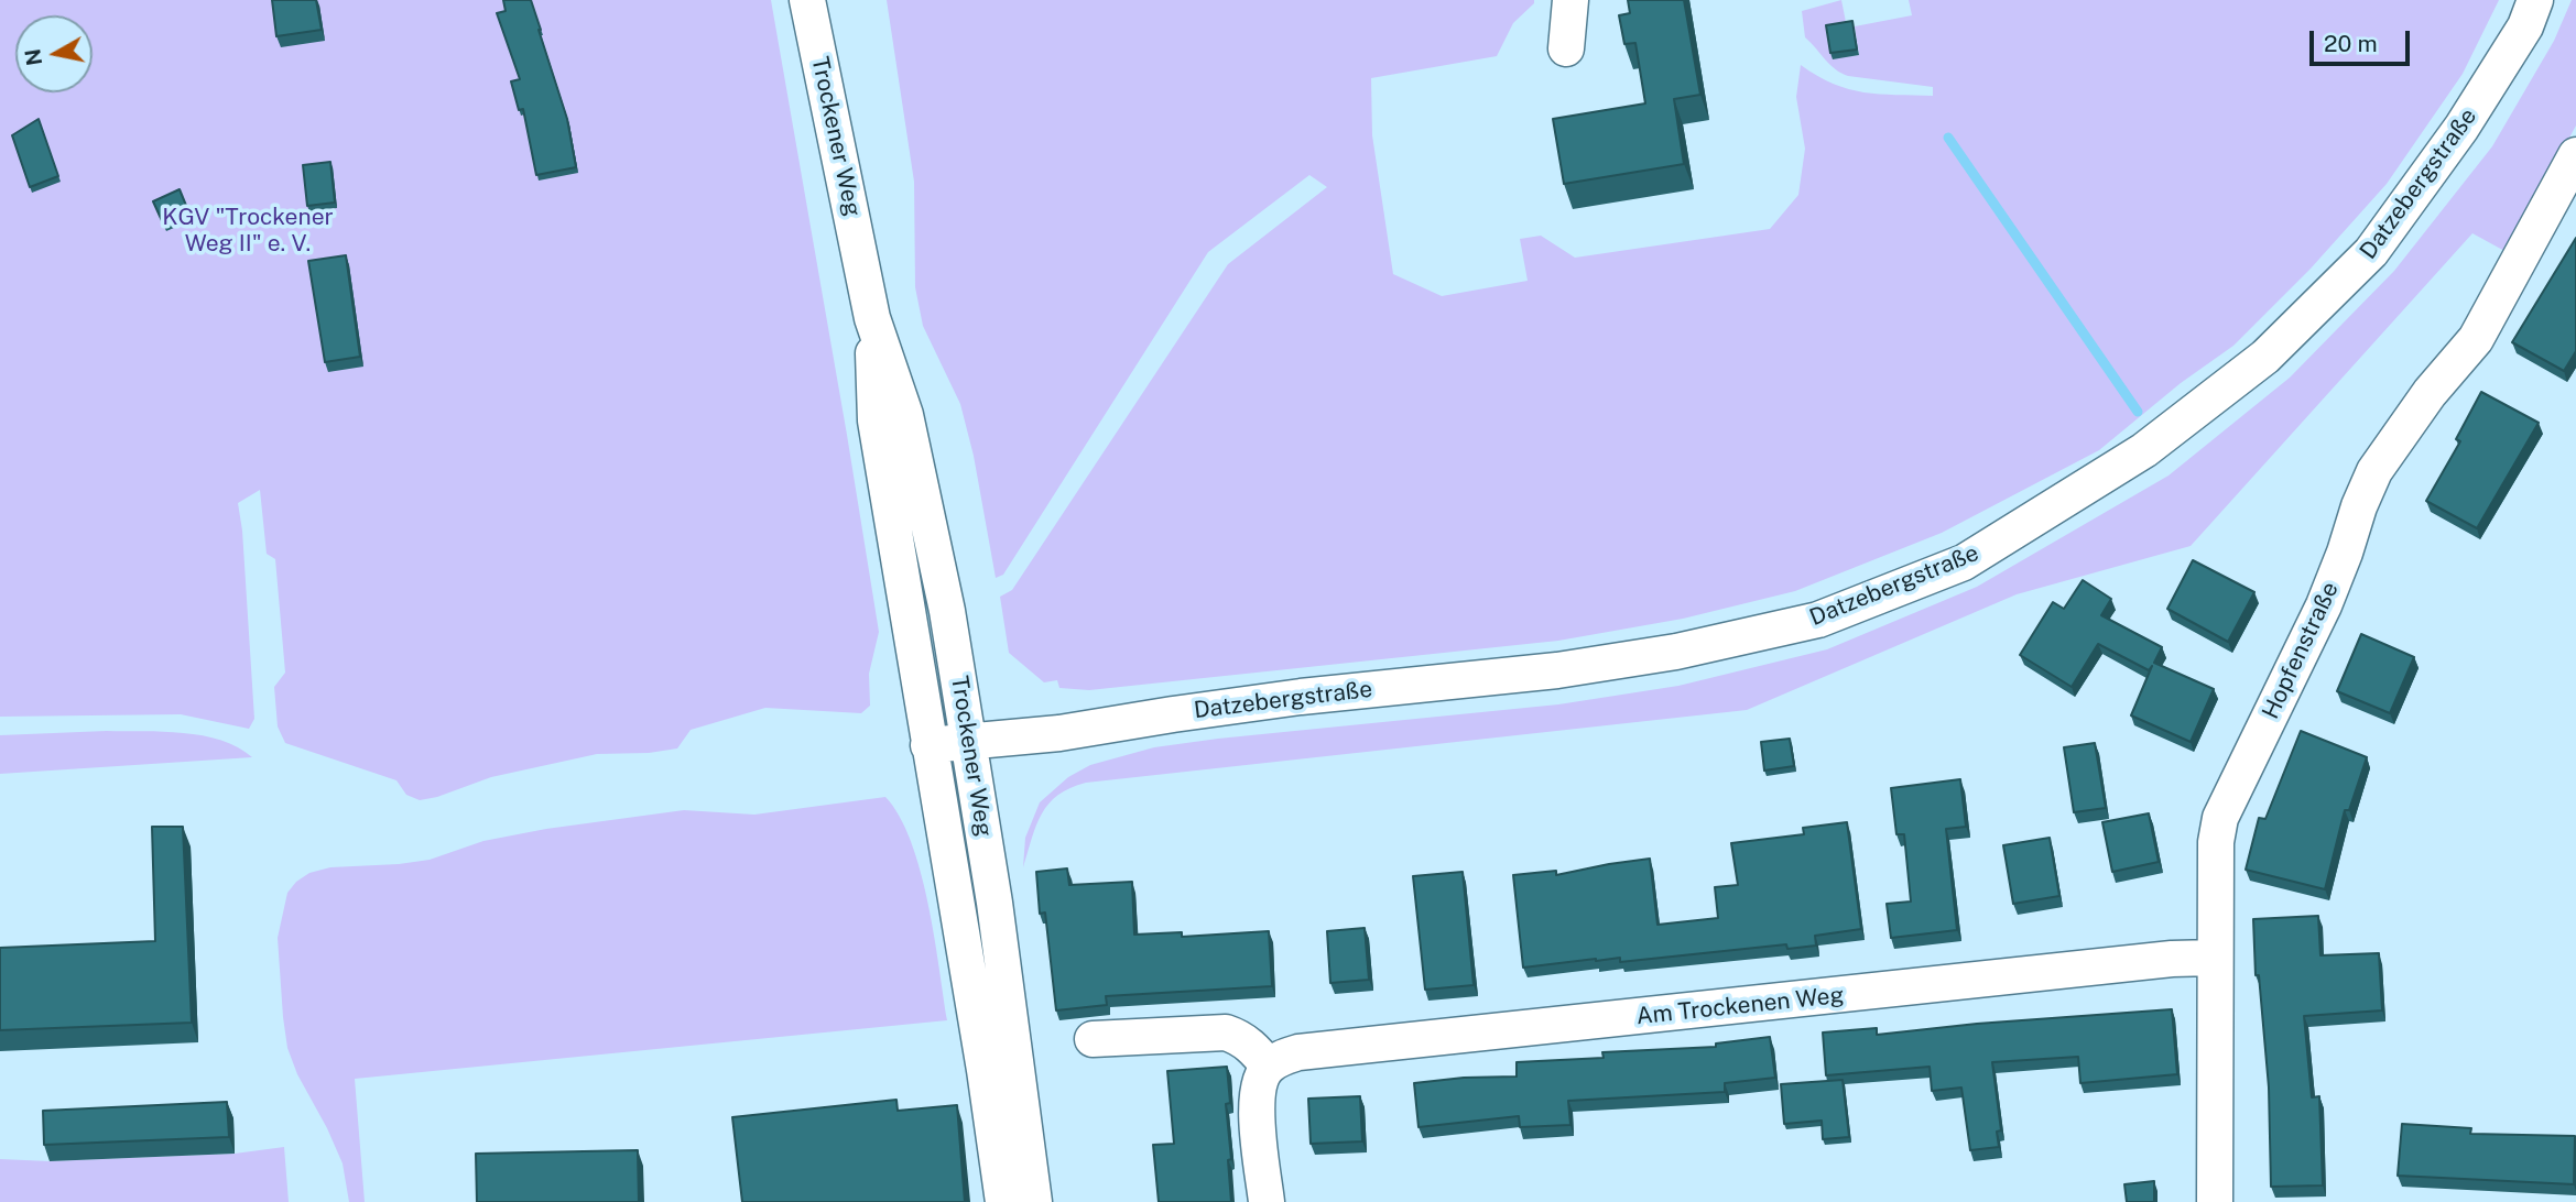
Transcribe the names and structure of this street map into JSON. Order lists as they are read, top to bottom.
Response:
{
  "streets": {
    "street": [
      "Trockener Weg",
      "Datzebergstraße",
      "Hopfenstraße",
      "Am Trockenen Weg"
    ]
  },
  "crossings": [
    ["Trockener Weg", "Datzebergstraße"],
    ["Hopfenstraße", "Am Trockenen Weg"]
  ],
  "parks": ["KGV \"Trockener Weg II\" e. V."],
  "scale_bar": "20 m",
  "north": "left"
}
